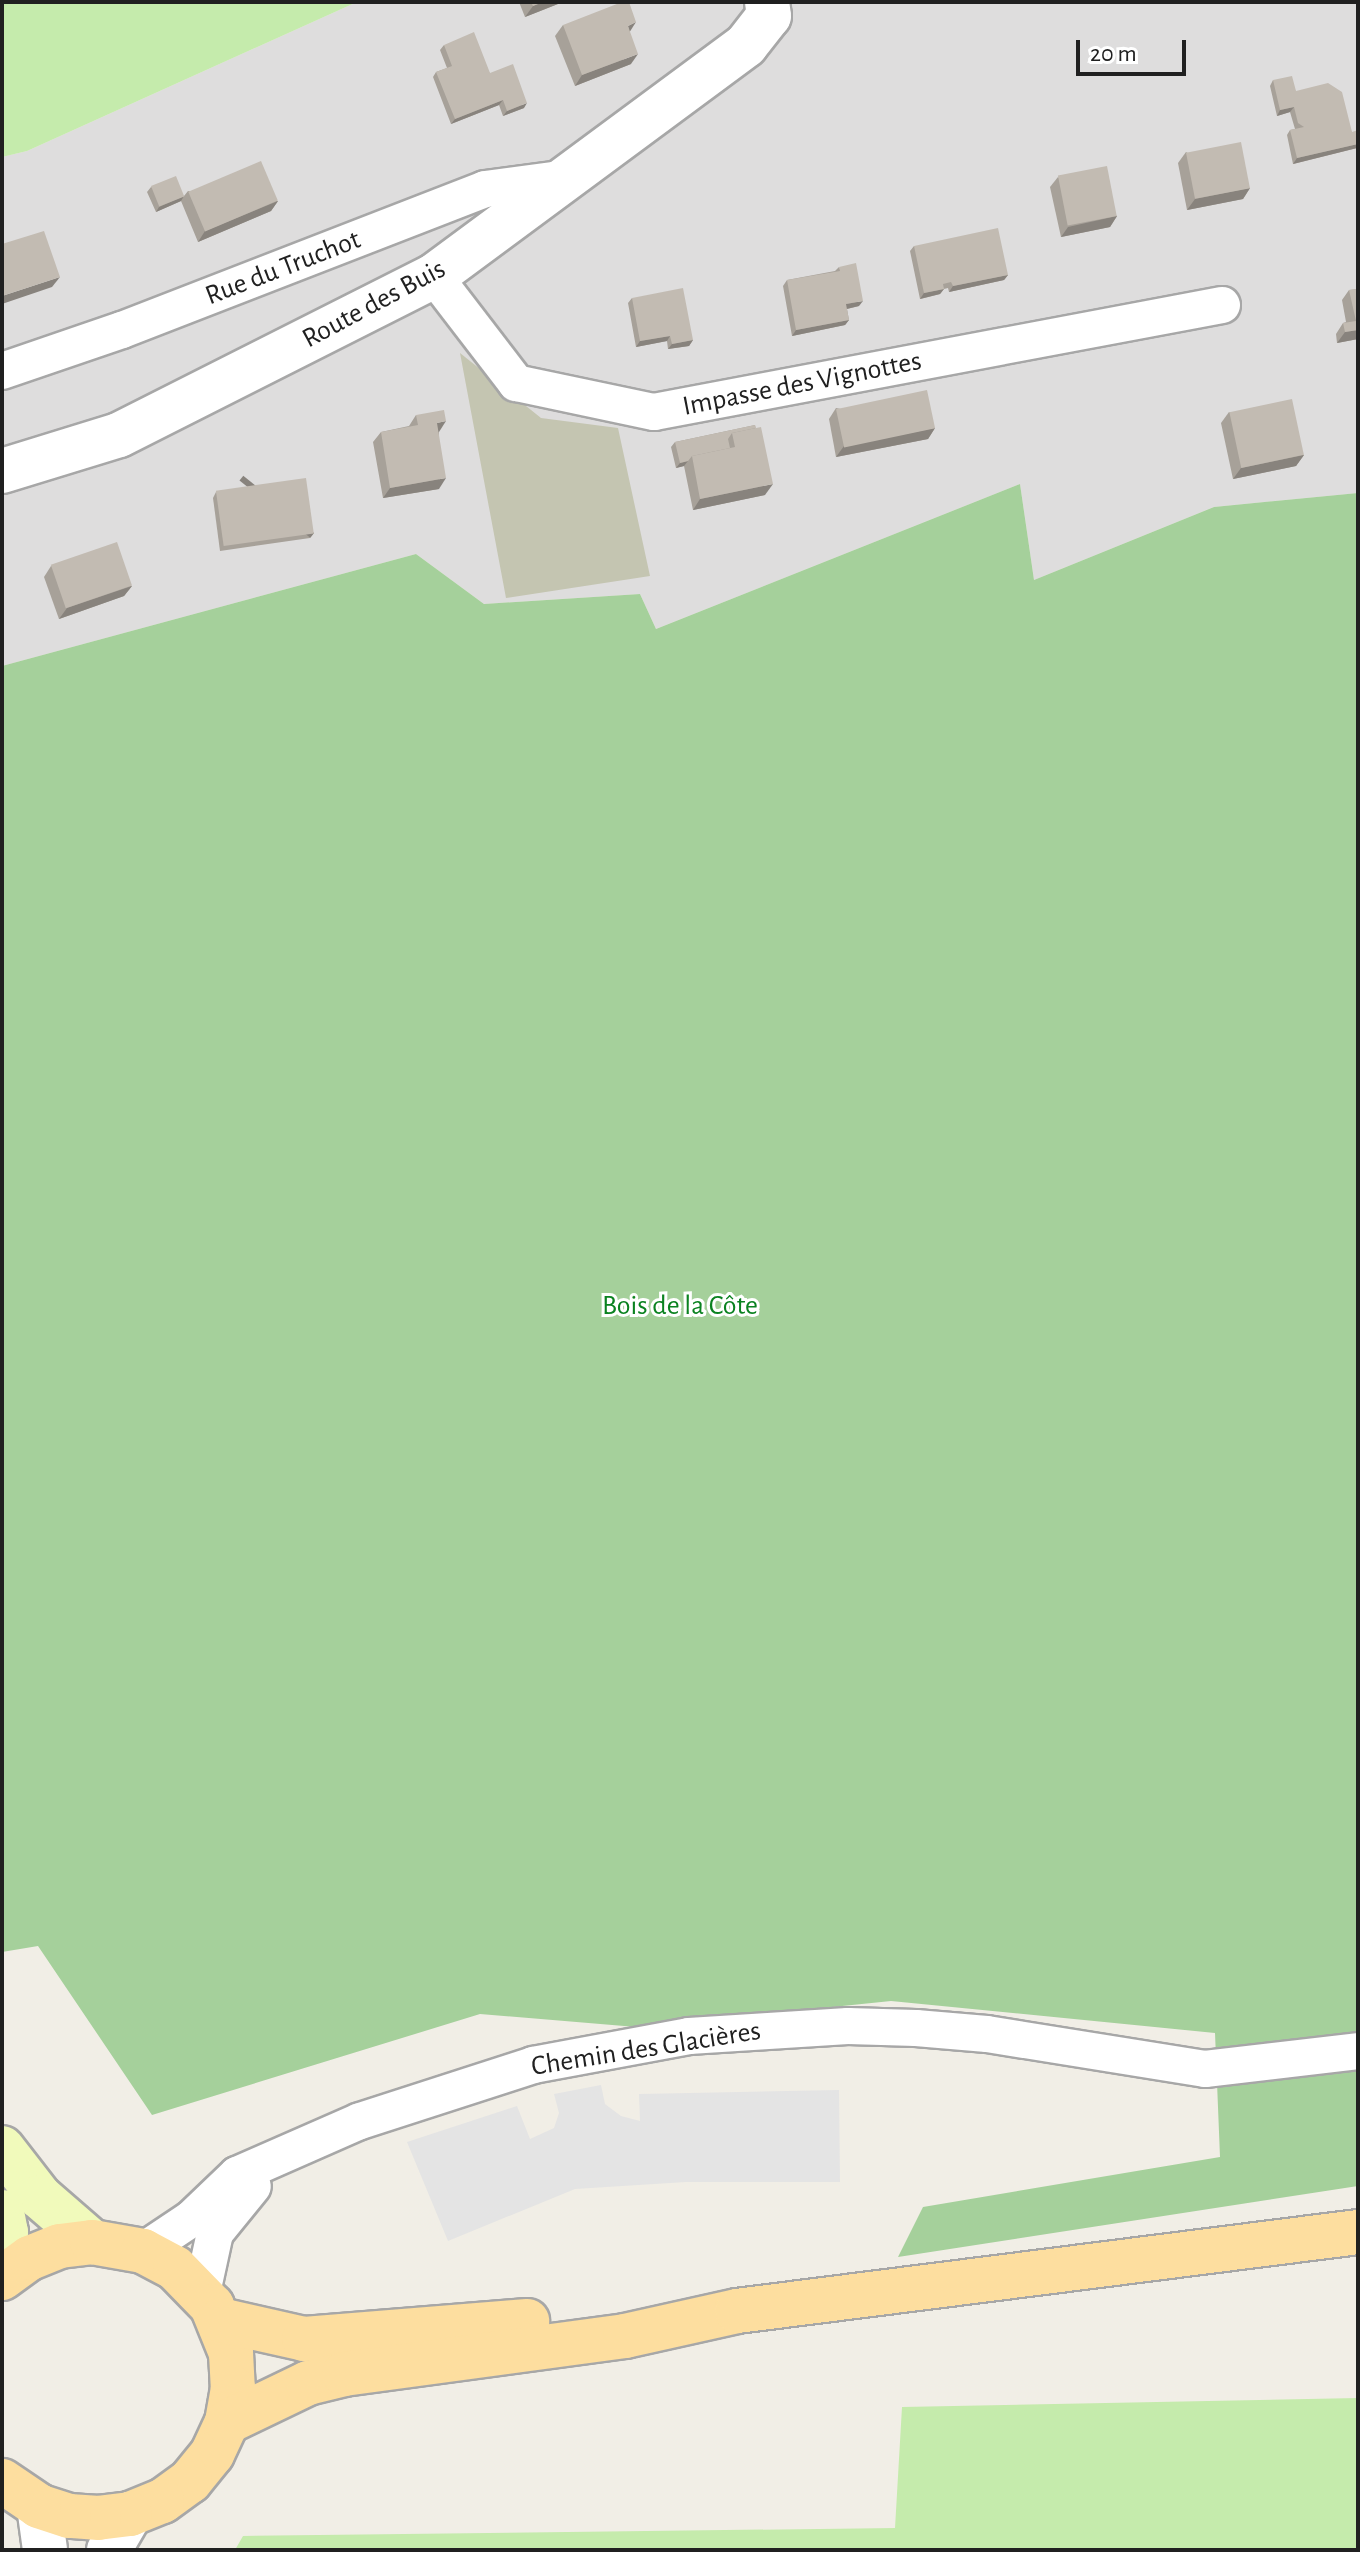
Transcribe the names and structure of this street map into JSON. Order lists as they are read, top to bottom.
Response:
{
  "streets": {
    "street": [
      "Rue du Truchot",
      "Route des Buis",
      "Impasse des Vignottes",
      "Chemin des Glacières"
    ]
  },
  "crossings": [
    ["Rue du Truchot", "Route des Buis"],
    ["Route des Buis", "Impasse des Vignottes"]
  ],
  "parks": ["Bois de la Côte"],
  "scale_bar": "20 m"
}
